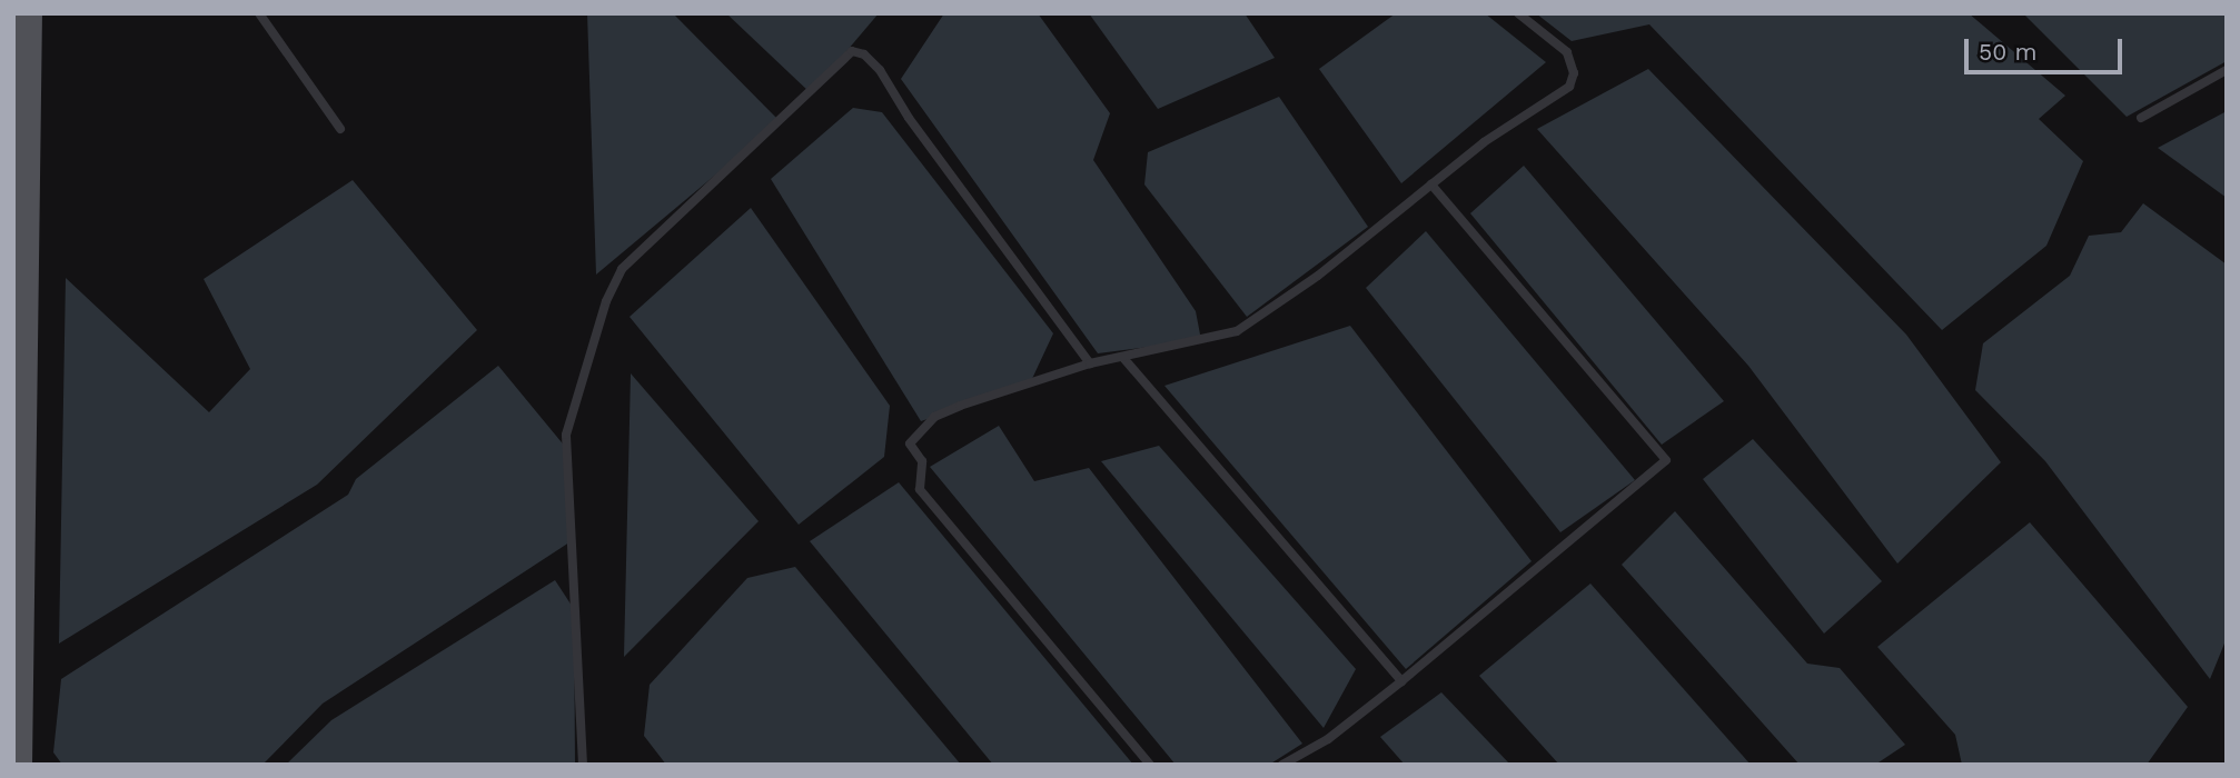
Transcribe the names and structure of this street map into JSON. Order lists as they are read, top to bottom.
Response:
{
  "scale_bar": "50 m"
}
